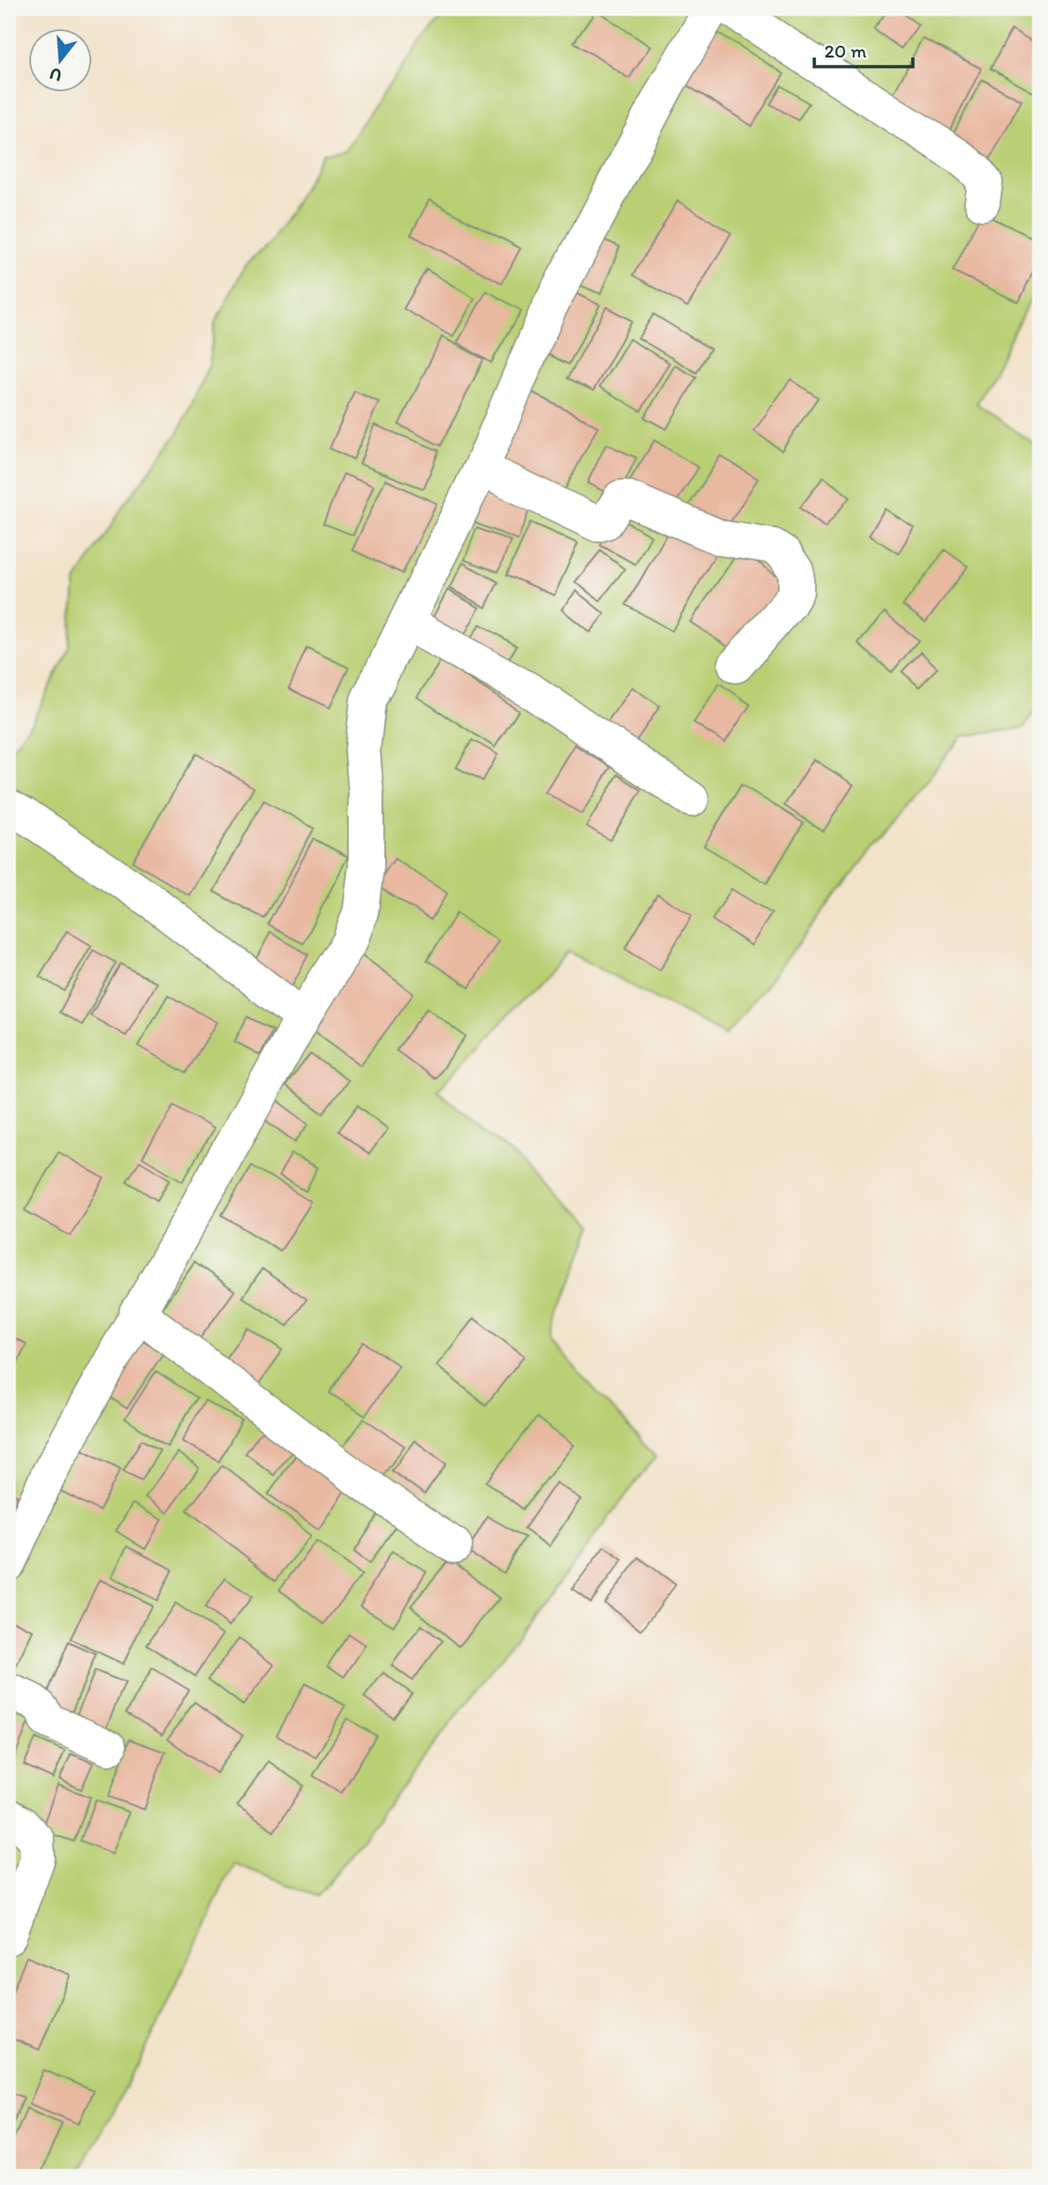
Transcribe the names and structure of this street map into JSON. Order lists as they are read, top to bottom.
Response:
{
  "scale_bar": "20 m",
  "north": "bottom"
}
